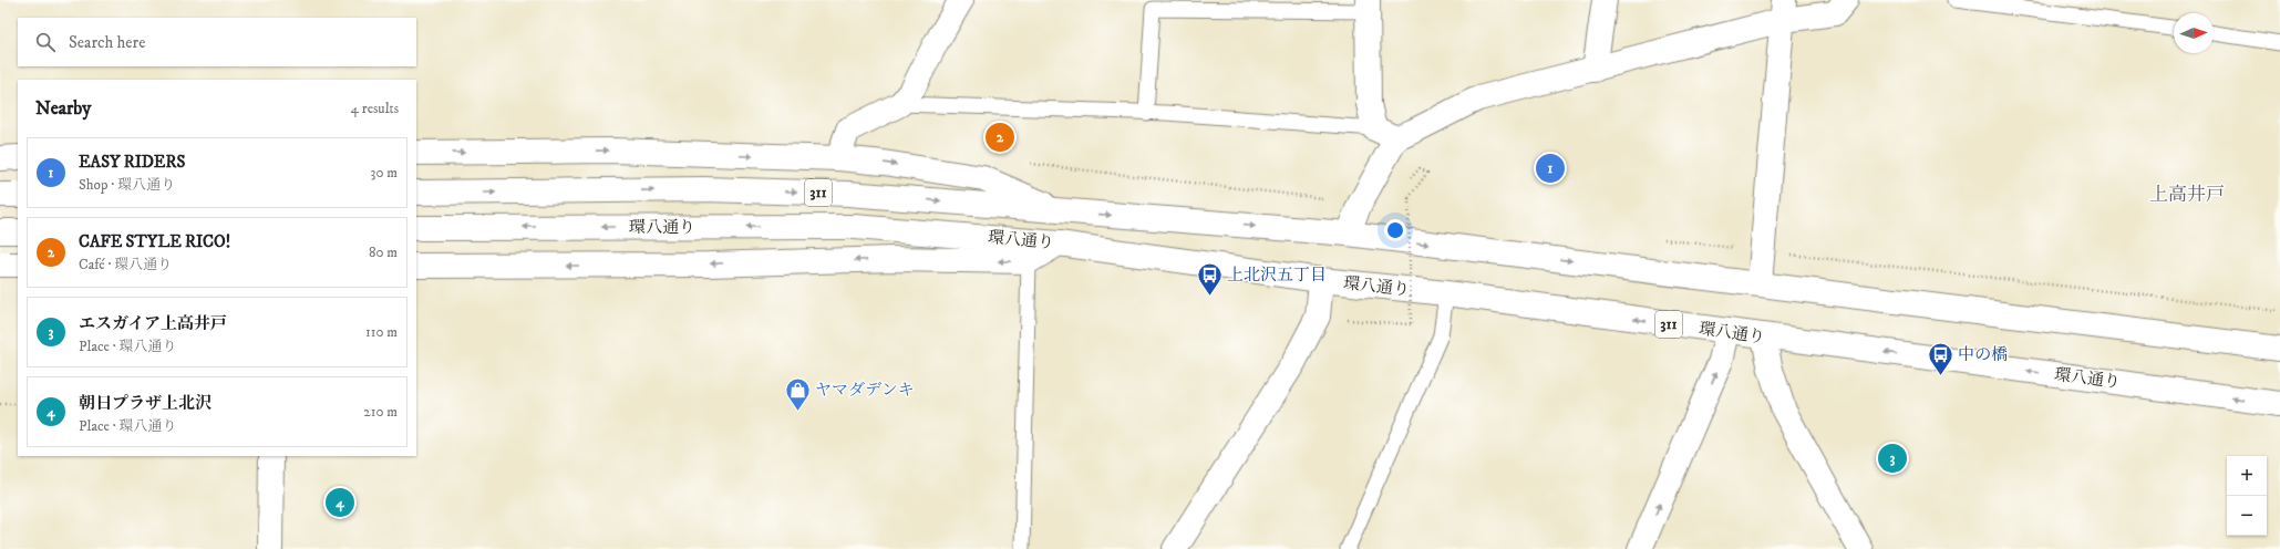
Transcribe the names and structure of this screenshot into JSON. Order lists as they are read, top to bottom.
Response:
{
  "streets": {
    "main road": ["311", "環八通り"]
  },
  "districts": ["上高井戸"],
  "places": {
    "bus stop": ["上北沢五丁目", "中の橋"],
    "shop": ["ヤマダデンキ"]
  },
  "north": "right",
  "page": {
    "search": "Search here",
    "heading": ["Nearby", "4 results"],
    "pins": [
      "2",
      "1",
      "3",
      "4"
    ],
    "list": [
      {
        "mark": "1",
        "name": "EASY RIDERS",
        "note": "Shop · 環八通り",
        "value": "30 m"
      },
      {
        "mark": "2",
        "name": "CAFE STYLE RICO!",
        "note": "Café · 環八通り",
        "value": "80 m"
      },
      {
        "mark": "3",
        "name": "エスガイア上高井戸",
        "note": "Place · 環八通り",
        "value": "110 m"
      },
      {
        "mark": "4",
        "name": "朝日プラザ上北沢",
        "note": "Place · 環八通り",
        "value": "210 m"
      }
    ],
    "map_buttons": ["+", "−"]
  }
}
